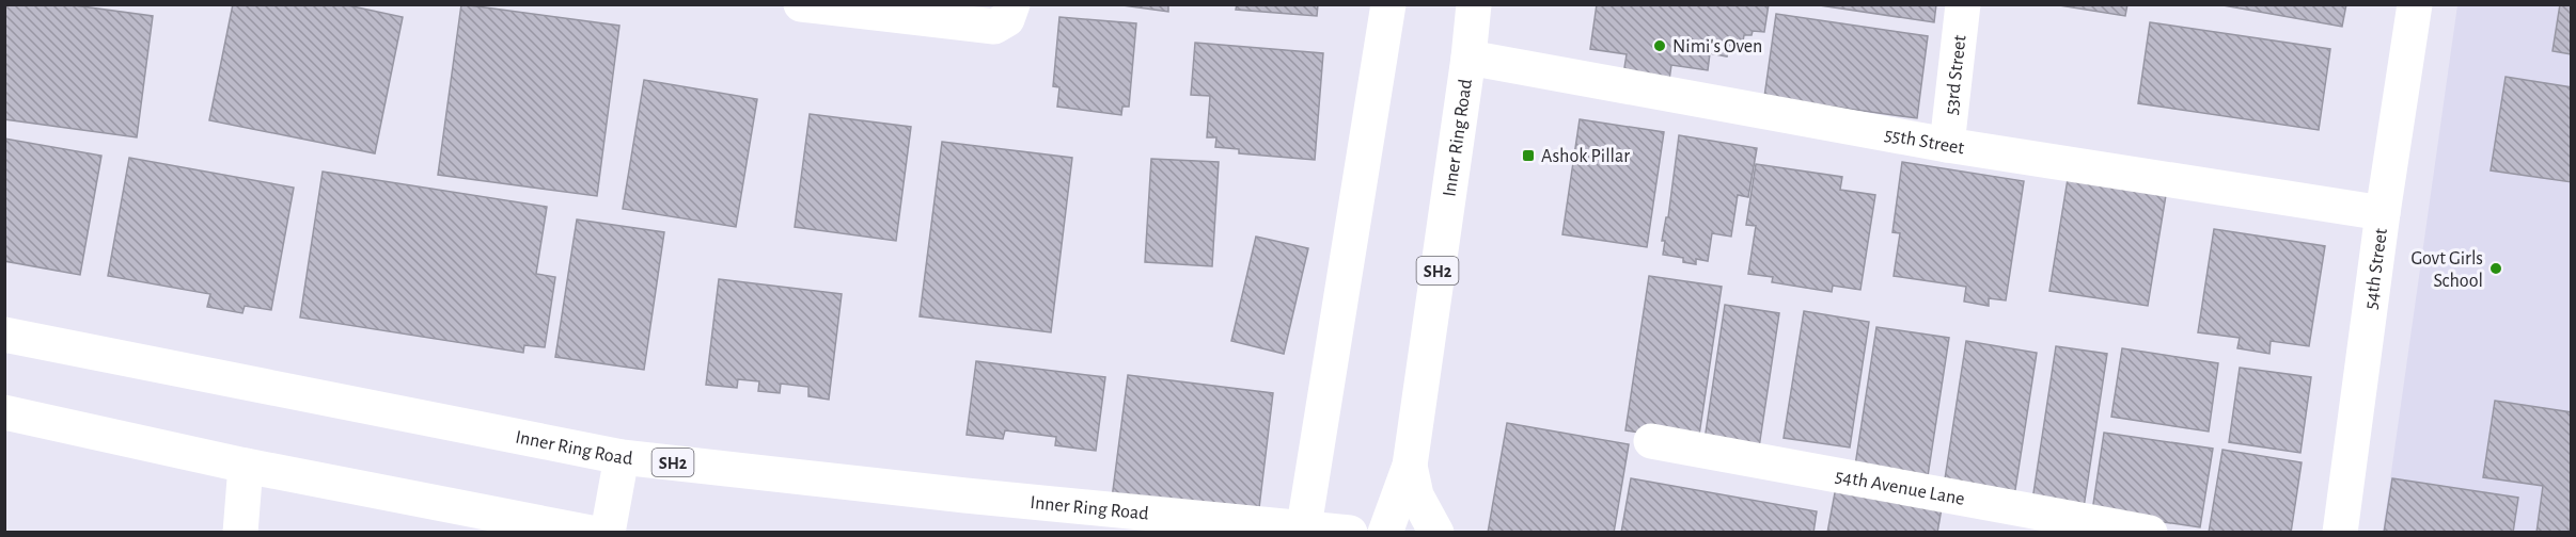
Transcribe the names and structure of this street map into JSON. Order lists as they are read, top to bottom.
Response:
{
  "streets": {
    "main road": [
      "53rd Street",
      "Inner Ring Road",
      "55th Street",
      "54th Street",
      "SH2",
      "54th Avenue Lane"
    ]
  },
  "crossings": [
    ["53rd Street", "55th Street"],
    ["Inner Ring Road", "55th Street"],
    ["55th Street", "54th Street"]
  ],
  "places": {
    "other": ["Nimi's Oven", "Govt Girls School"],
    "transit": ["Ashok Pillar"]
  }
}
